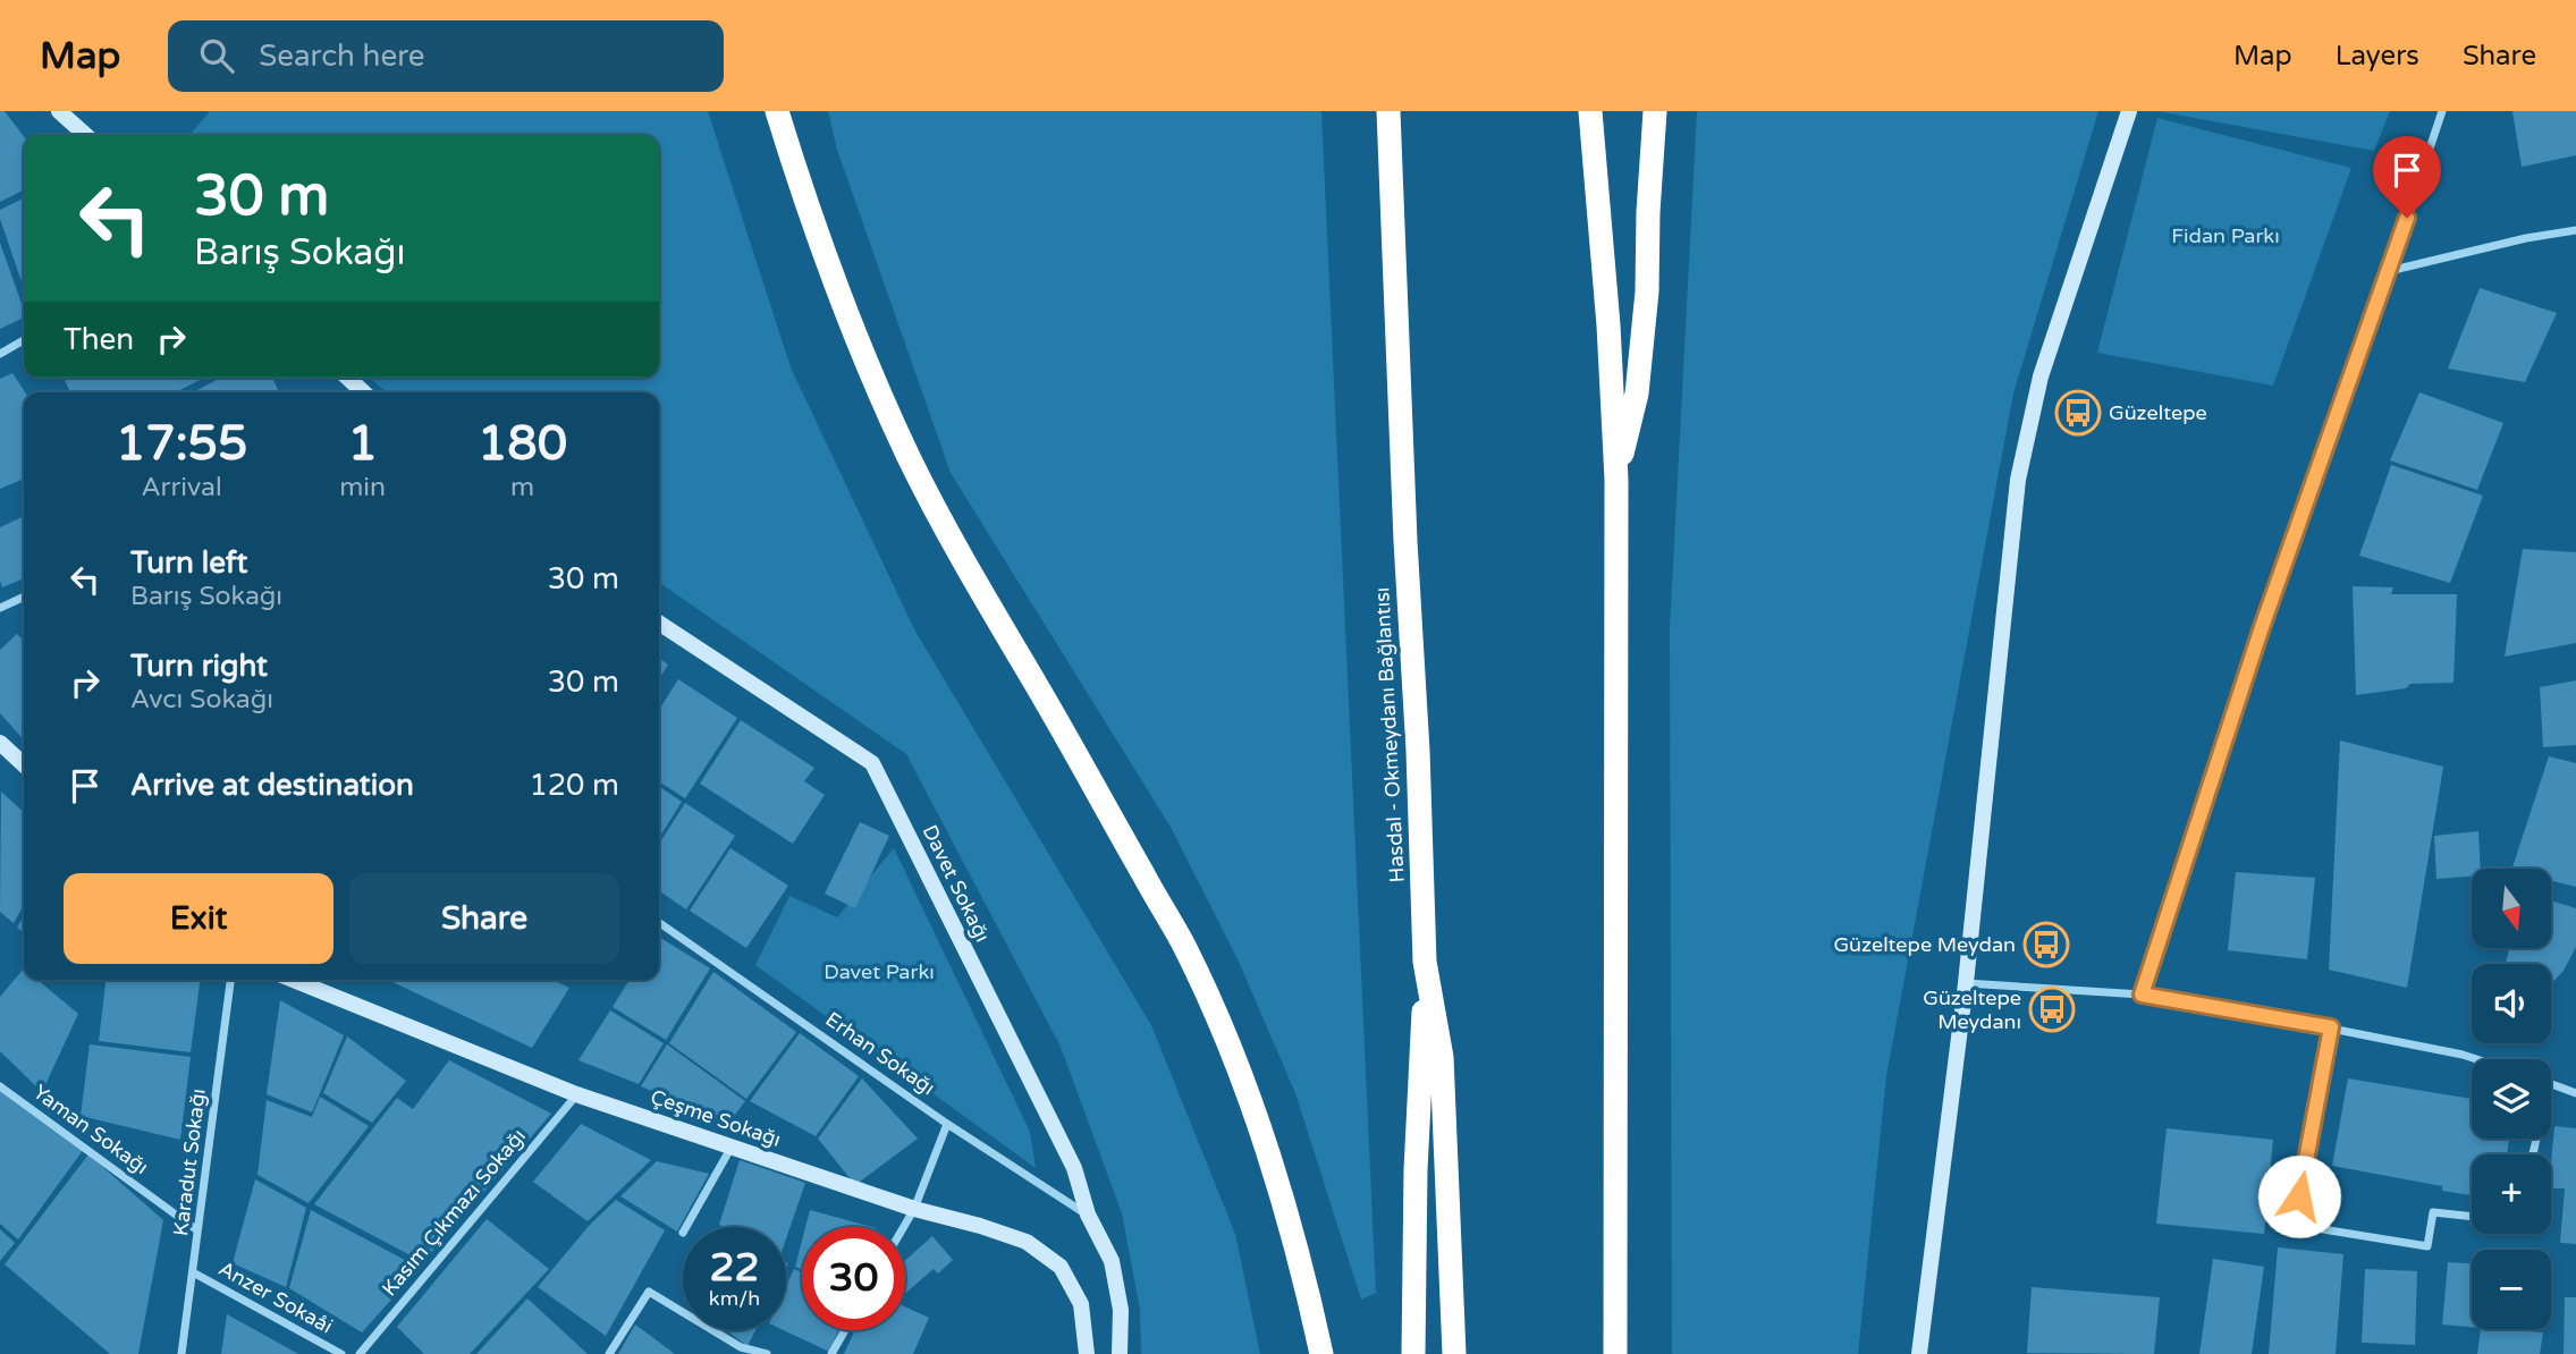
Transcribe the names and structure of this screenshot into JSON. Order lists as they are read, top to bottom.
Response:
{
  "streets": {
    "highway": ["Hasdal - Okmeydanı Bağlantısı"],
    "street": [
      "Davet Sokağı",
      "Erhan Sokağı",
      "Çeşme Sokağı",
      "Yaman Sokağı",
      "Karadut Sokağı",
      "Kasım Çıkmazı Sokağı",
      "Anzer Sokaåi"
    ]
  },
  "crossings": [
    ["Davet Sokağı", "Erhan Sokağı"],
    ["Çeşme Sokağı", "Kasım Çıkmazı Sokağı"],
    ["Yaman Sokağı", "Karadut Sokağı"],
    ["Karadut Sokağı", "Anzer Sokaåi"]
  ],
  "parks": ["Fidan Parkı", "Davet Parkı"],
  "places": {
    "bus stop": ["Güzeltepe", "Güzeltepe Meydan", "Güzeltepe Meydanı"]
  },
  "north": "bottom",
  "page": {
    "header": "Map",
    "search": "Search here",
    "nav": ["Map", "Layers", "Share"],
    "turn": ["30 m", "Barış Sokağı"],
    "then": "Then",
    "eta": [
      "17:55",
      "Arrival",
      "1",
      "min",
      "180",
      "m"
    ],
    "list": [
      {
        "name": "Turn left",
        "note": "Barış Sokağı",
        "value": "30 m"
      },
      {
        "name": "Turn right",
        "note": "Avcı Sokağı",
        "value": "30 m"
      },
      {
        "name": "Arrive at destination",
        "value": "120 m"
      }
    ],
    "buttons": ["Exit", "Share"],
    "map_buttons": ["+", "−"],
    "speed": "22 km/h",
    "limit": "30"
  }
}
